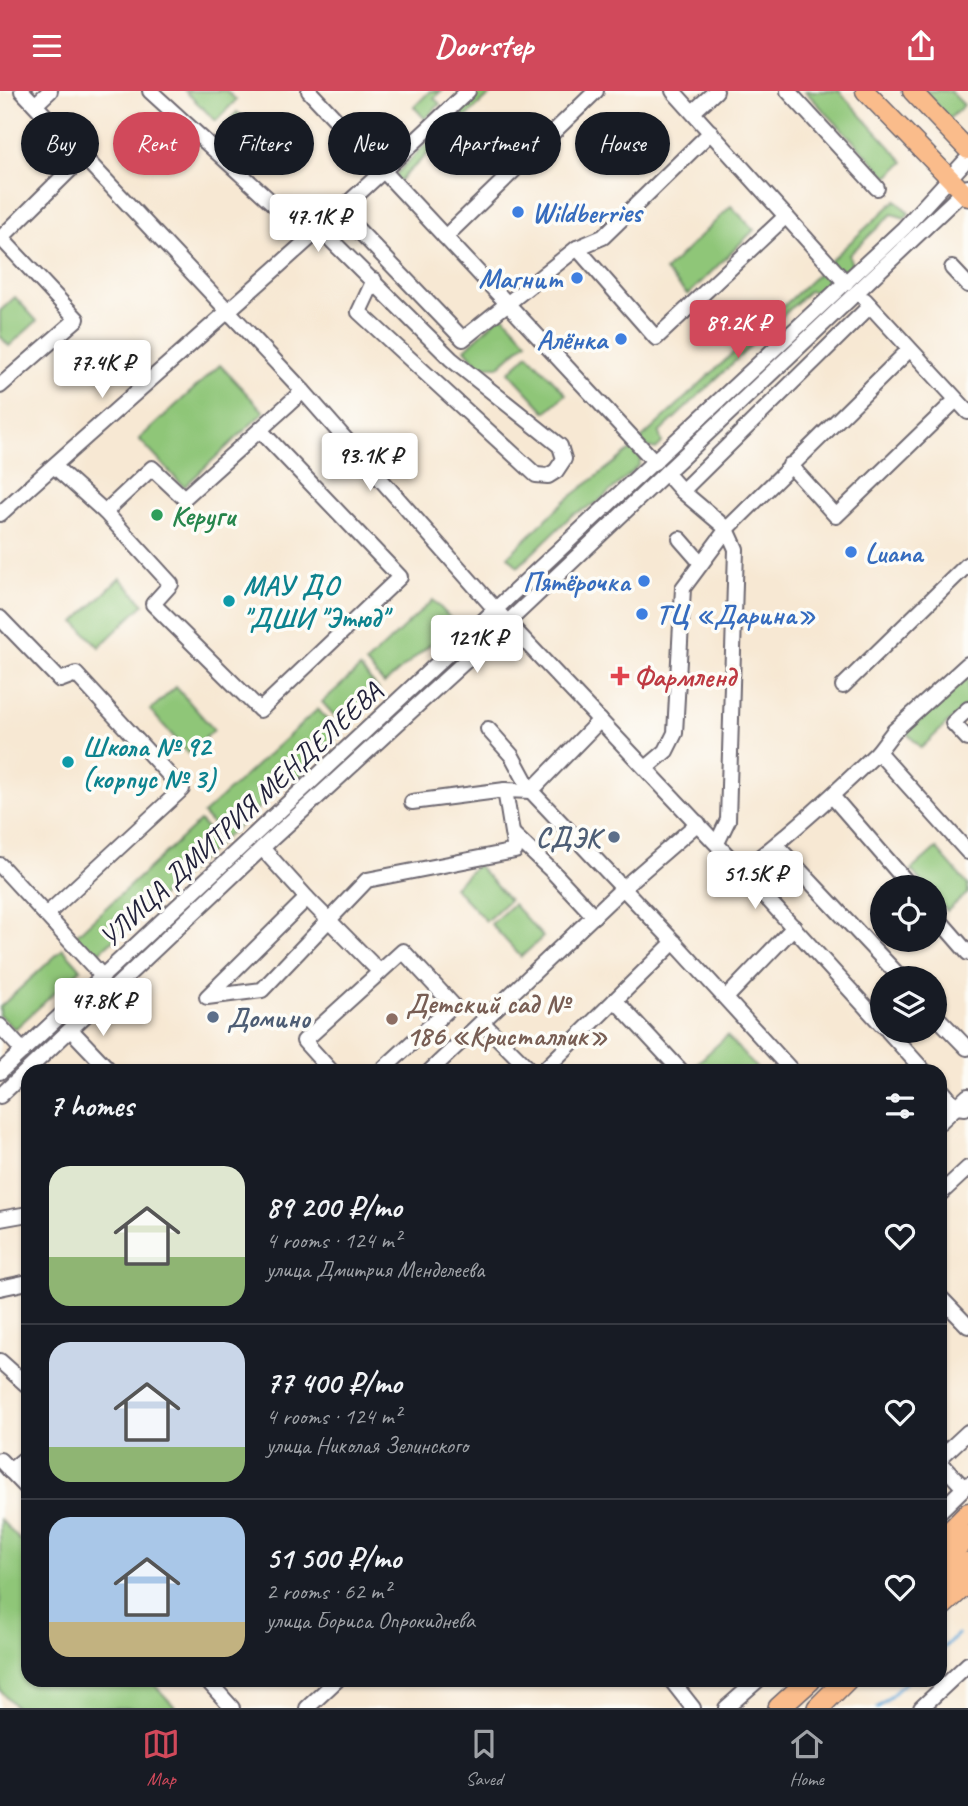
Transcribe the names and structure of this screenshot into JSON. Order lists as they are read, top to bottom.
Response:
{
  "streets": {
    "street": ["УЛИЦА ДМИТРИЯ МЕНДЕЛЕЕВА"]
  },
  "places": {
    "other": [
      "Wildberries",
      "Магнит",
      "Алёнка",
      "Керуги",
      "Luana",
      "Пятёрочка",
      "МАУ ДО \"ДШИ \"Этюд\"",
      "ТЦ «Дарина»",
      "Школа № 92 (корпус № 3)",
      "СДЭК",
      "Домино",
      "Детский сад № 186 «Кристаллик»"
    ],
    "health": ["Фармленд"]
  },
  "page": {
    "header": "Doorstep",
    "chip": [
      "Buy",
      "Rent",
      "Filters",
      "New",
      "Apartment",
      "House"
    ],
    "price": [
      "47.1K ₽",
      "89.2K ₽",
      "77.4K ₽",
      "93.1K ₽",
      "121K ₽",
      "51.5K ₽",
      "47.8K ₽"
    ],
    "heading": "7 homes",
    "list": [
      {
        "name": "89 200 ₽/mo",
        "note": "4 rooms · 124 m² · улица Дмитрия Менделеева"
      },
      {
        "name": "77 400 ₽/mo",
        "note": "4 rooms · 124 m² · улица Николая Зелинского"
      },
      {
        "name": "51 500 ₽/mo",
        "note": "2 rooms · 62 m² · улица Бориса Опрокиднева"
      }
    ],
    "tabs": ["Map", "Saved", "Home"]
  }
}
